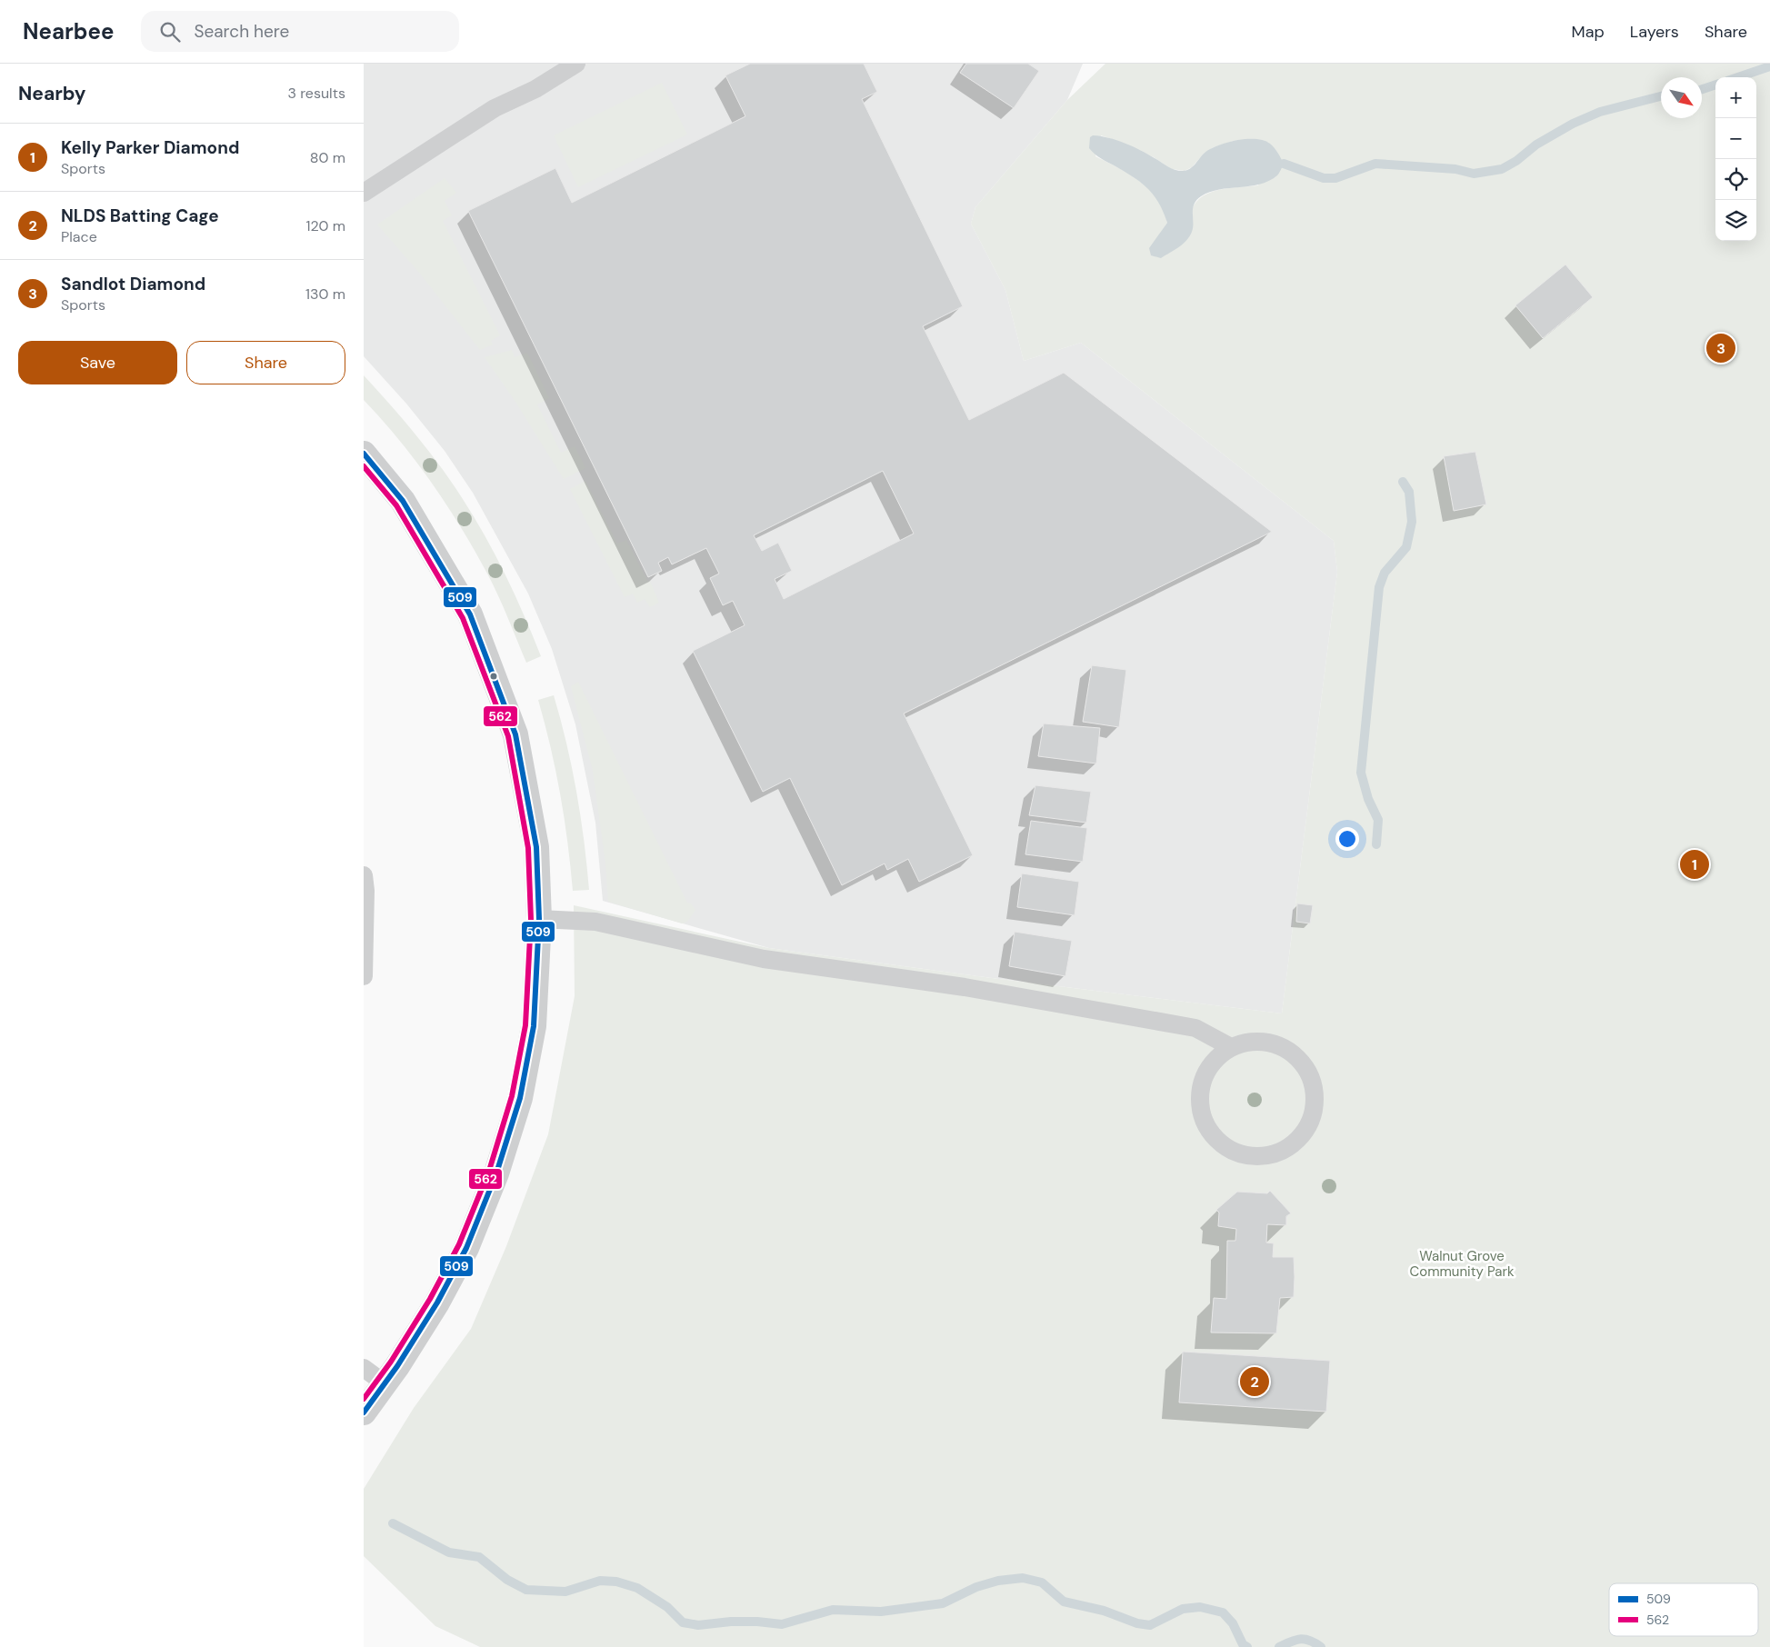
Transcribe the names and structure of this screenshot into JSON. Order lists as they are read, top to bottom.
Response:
{
  "parks": ["Walnut Grove Community Park"],
  "lines": ["transit line 509", "transit line 562"],
  "legend": ["509", "562"],
  "north": "bottom right",
  "page": {
    "header": "Nearbee",
    "search": "Search here",
    "nav": ["Map", "Layers", "Share"],
    "heading": ["Nearby", "3 results"],
    "map_buttons": ["+", "−"],
    "list": [
      {
        "mark": "1",
        "name": "Kelly Parker Diamond",
        "note": "Sports",
        "value": "80 m"
      },
      {
        "mark": "2",
        "name": "NLDS Batting Cage",
        "note": "Place",
        "value": "120 m"
      },
      {
        "mark": "3",
        "name": "Sandlot Diamond",
        "note": "Sports",
        "value": "130 m"
      }
    ],
    "buttons": ["Save", "Share"],
    "pins": ["3", "1", "2"]
  }
}
